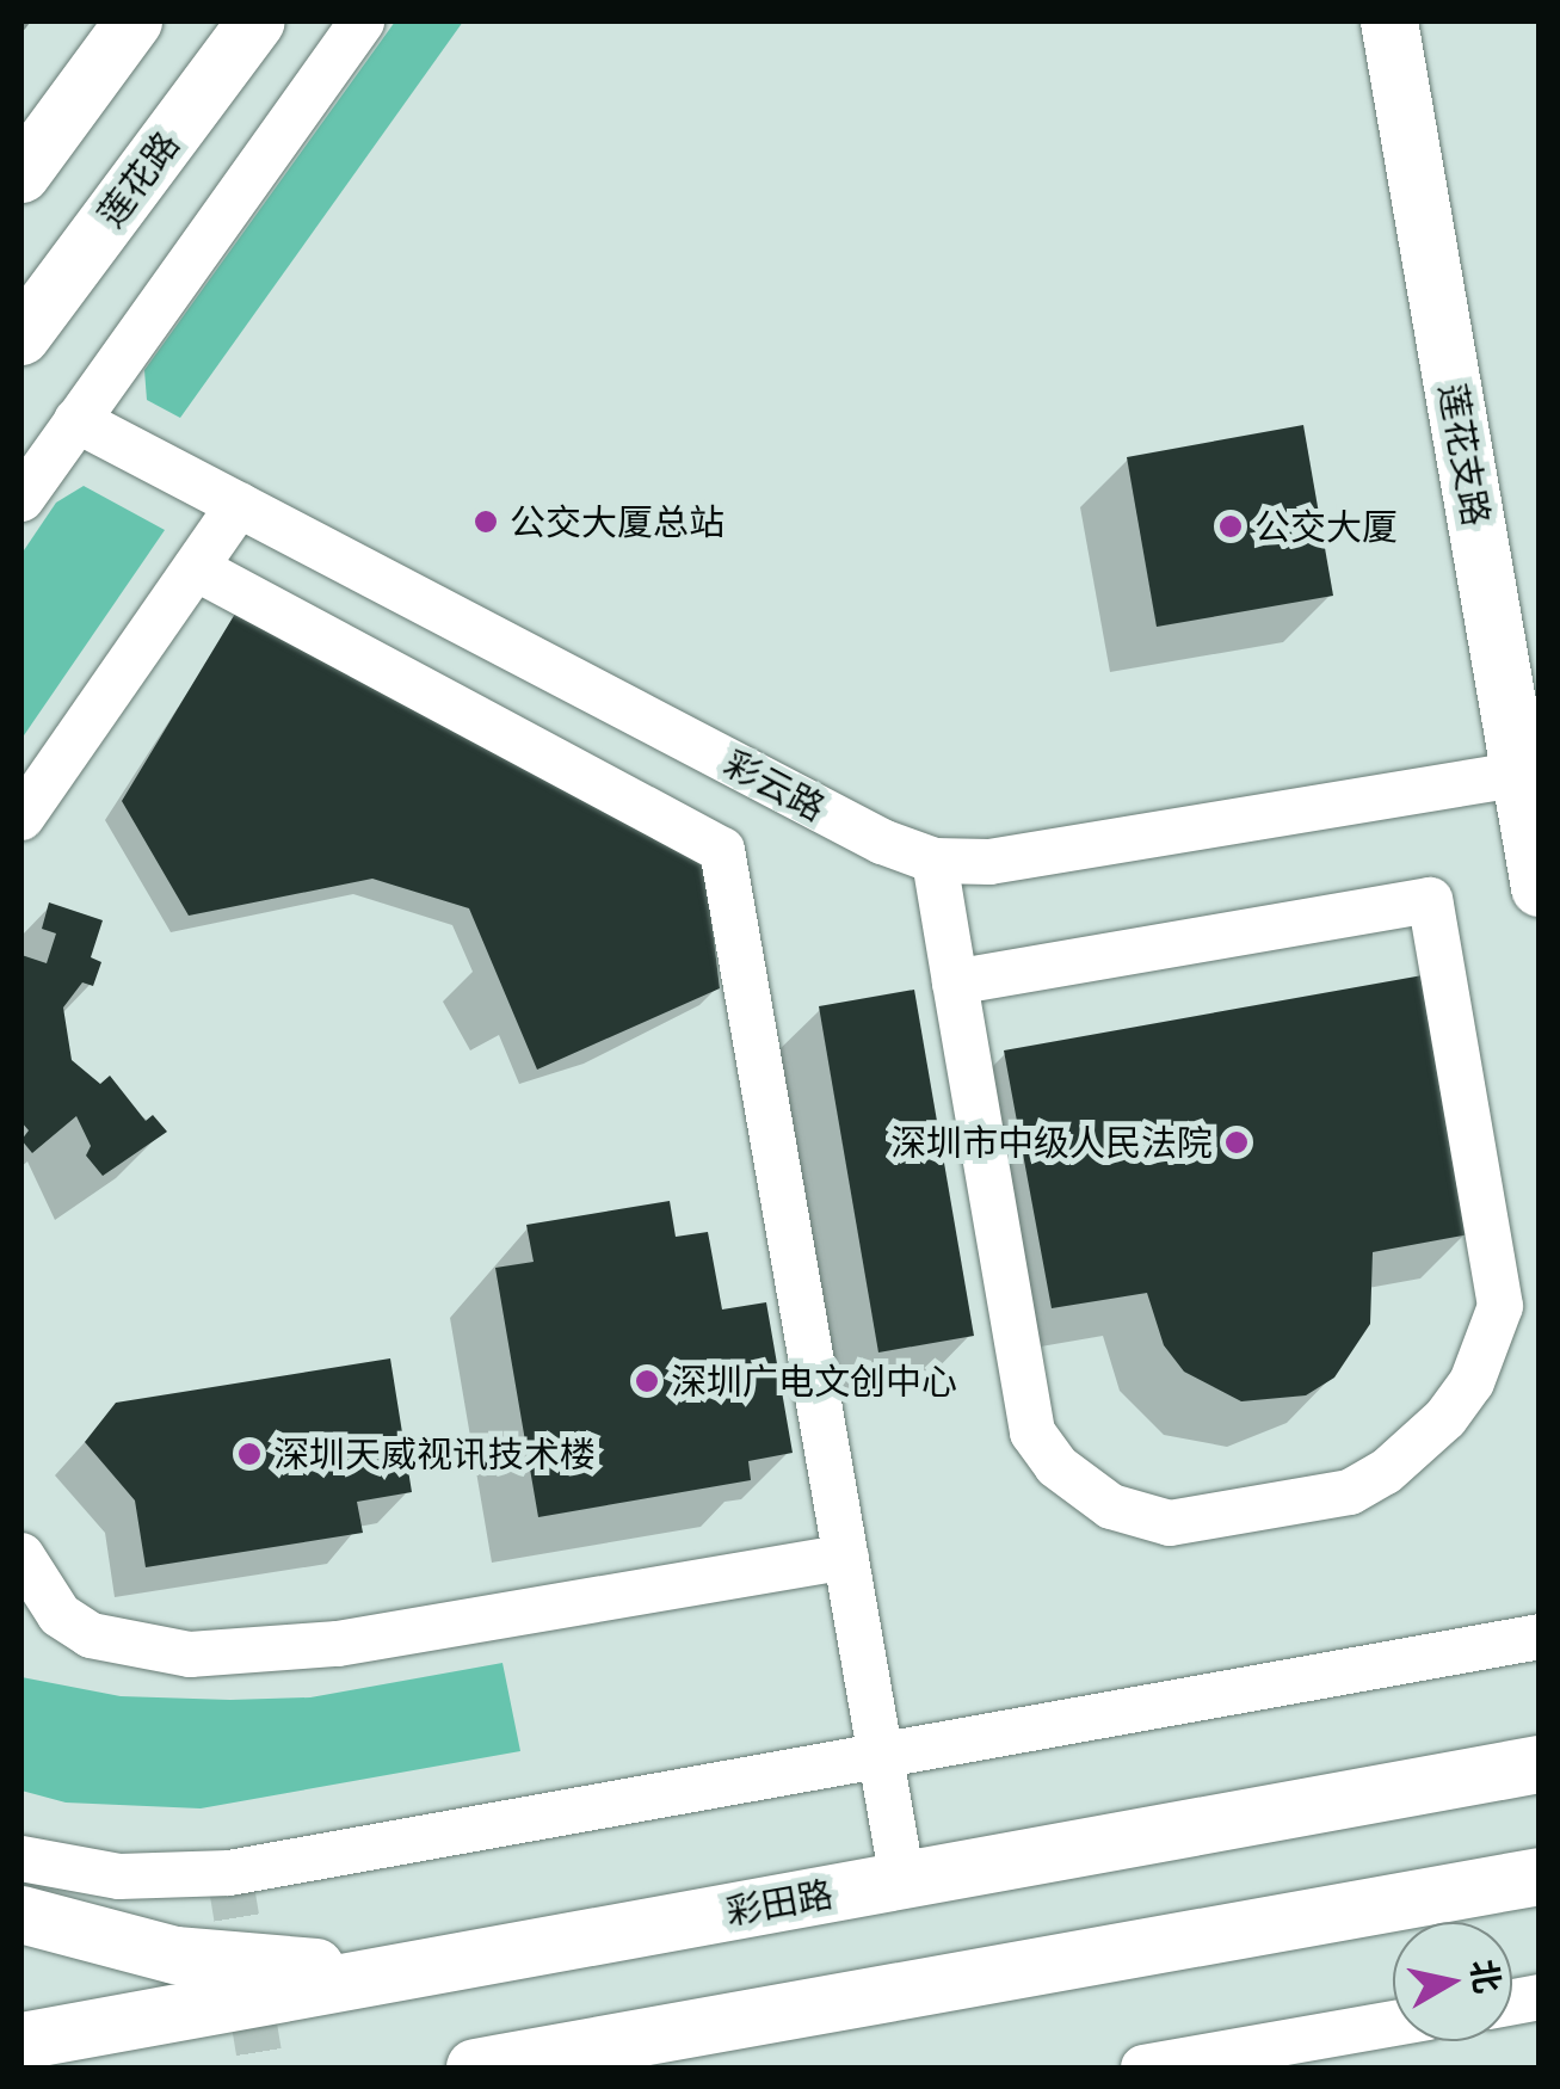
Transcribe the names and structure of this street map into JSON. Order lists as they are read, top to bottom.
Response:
{
  "streets": {
    "main road": ["莲花路", "莲花支路", "彩田路"],
    "street": ["彩云路"]
  },
  "crossings": [
    ["莲花支路", "彩云路"]
  ],
  "places": [
    "公交大厦总站",
    "公交大厦",
    "深圳市中级人民法院",
    "深圳广电文创中心",
    "深圳天威视讯技术楼"
  ],
  "north": "right"
}
